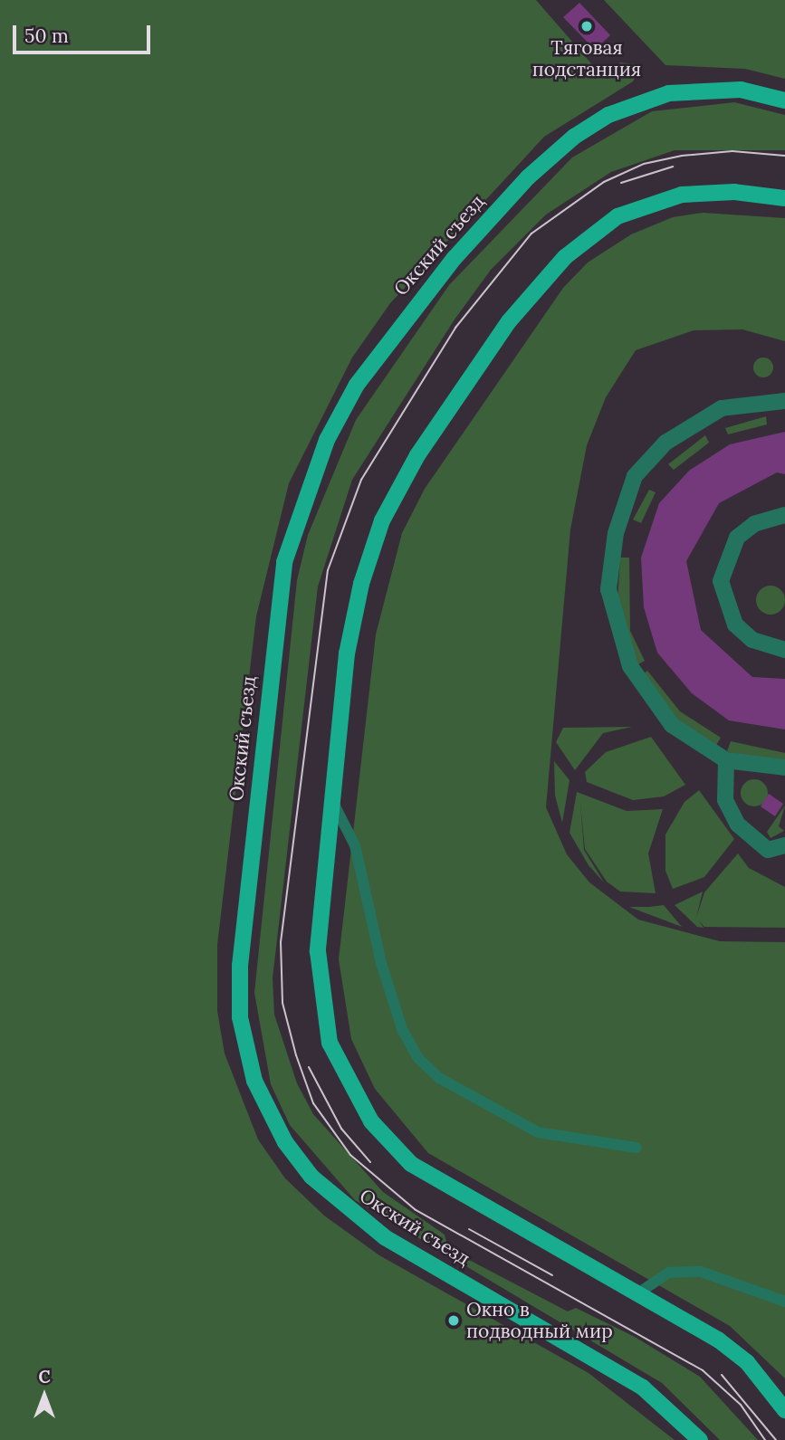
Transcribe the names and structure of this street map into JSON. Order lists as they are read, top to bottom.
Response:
{
  "streets": {
    "main road": ["Окский съезд"]
  },
  "places": ["Тяговая подстанция", "Окно в подводный мир"],
  "scale_bar": "50 m",
  "north": "top"
}
